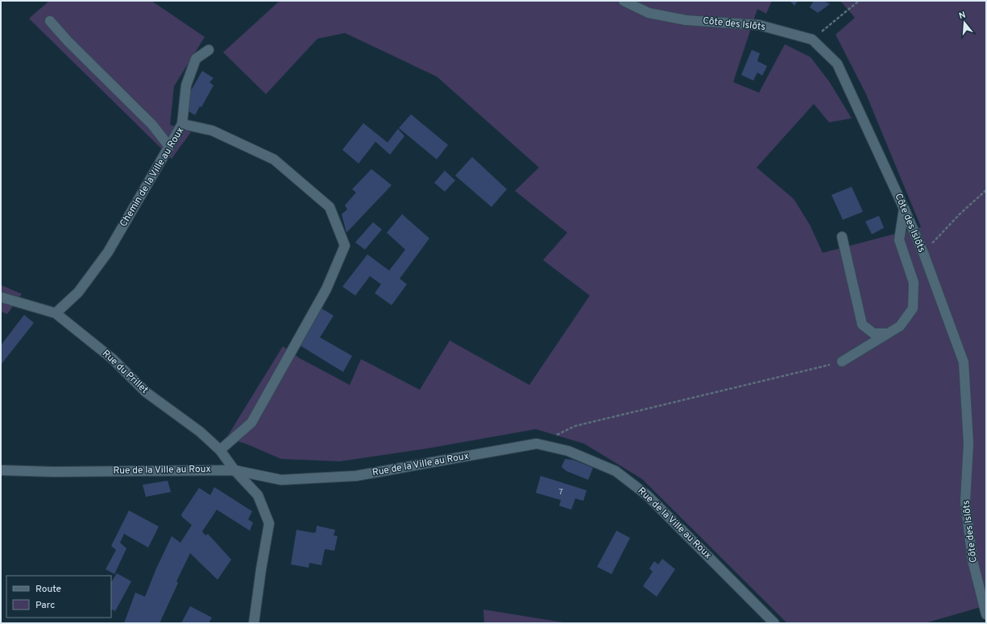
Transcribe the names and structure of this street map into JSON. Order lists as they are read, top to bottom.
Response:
{
  "streets": {
    "street": [
      "Côte des Islôts",
      "Chemin de la Ville au Roux",
      "Rue du Prillet",
      "Rue de la Ville au Roux"
    ]
  },
  "crossings": [
    ["Chemin de la Ville au Roux", "Rue du Prillet"],
    ["Rue du Prillet", "Rue de la Ville au Roux"]
  ],
  "house_numbers": ["7"],
  "legend": ["Route", "Parc"],
  "north": "top"
}
